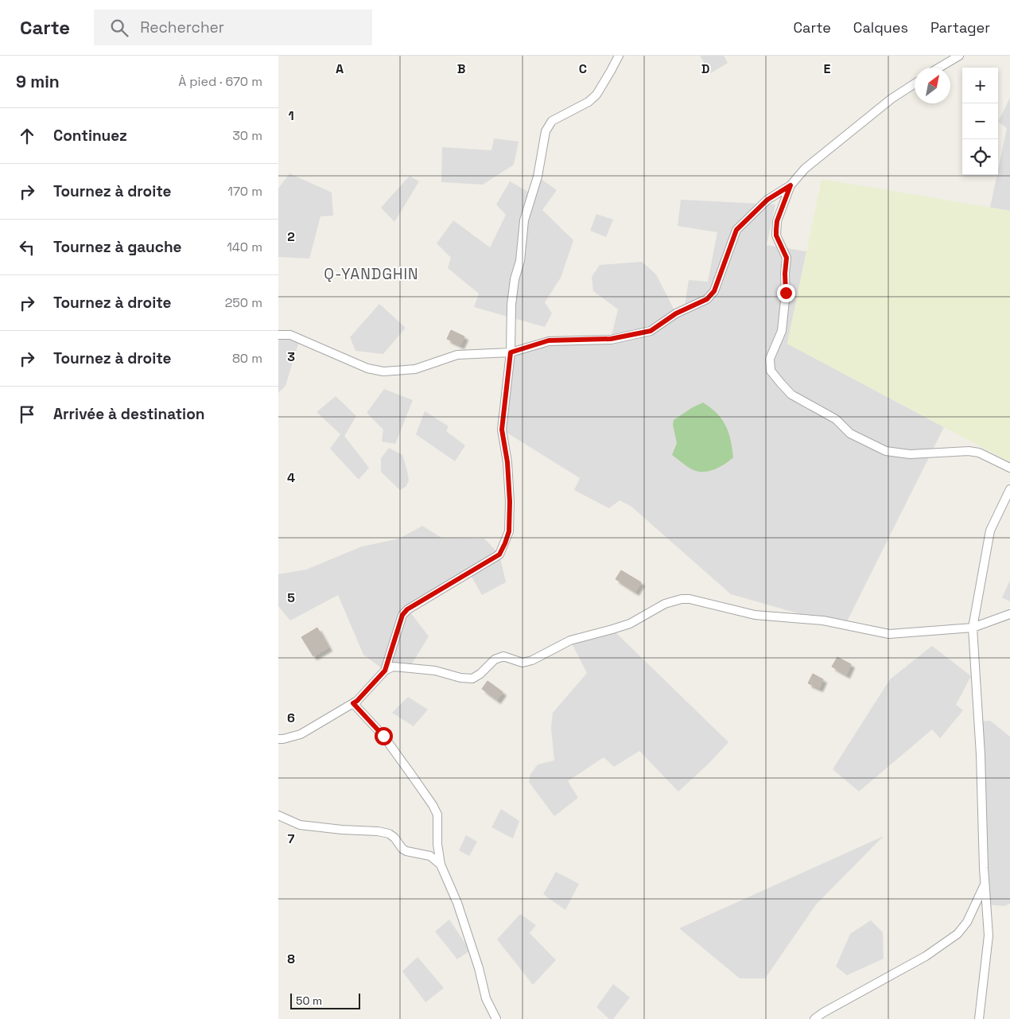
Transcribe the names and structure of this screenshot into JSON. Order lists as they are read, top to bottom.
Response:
{
  "districts": ["Q-YANDGHIN"],
  "scale_bar": "50 m",
  "north": "top right",
  "page": {
    "header": "Carte",
    "search": "Rechercher",
    "nav": ["Carte", "Calques", "Partager"],
    "heading": ["9 min", "À pied · 670 m"],
    "map_buttons": ["+", "−"],
    "list": [
      ["Continuez", "30 m"],
      ["Tournez à droite", "170 m"],
      ["Tournez à gauche", "140 m"],
      ["Tournez à droite", "250 m"],
      ["Tournez à droite", "80 m"],
      "Arrivée à destination"
    ],
    "scale": "50 m"
  },
  "grid": {
    "columns": [
      "A",
      "B",
      "C",
      "D",
      "E"
    ],
    "rows": [
      "1",
      "2",
      "3",
      "4",
      "5",
      "6",
      "7",
      "8"
    ]
  }
}
